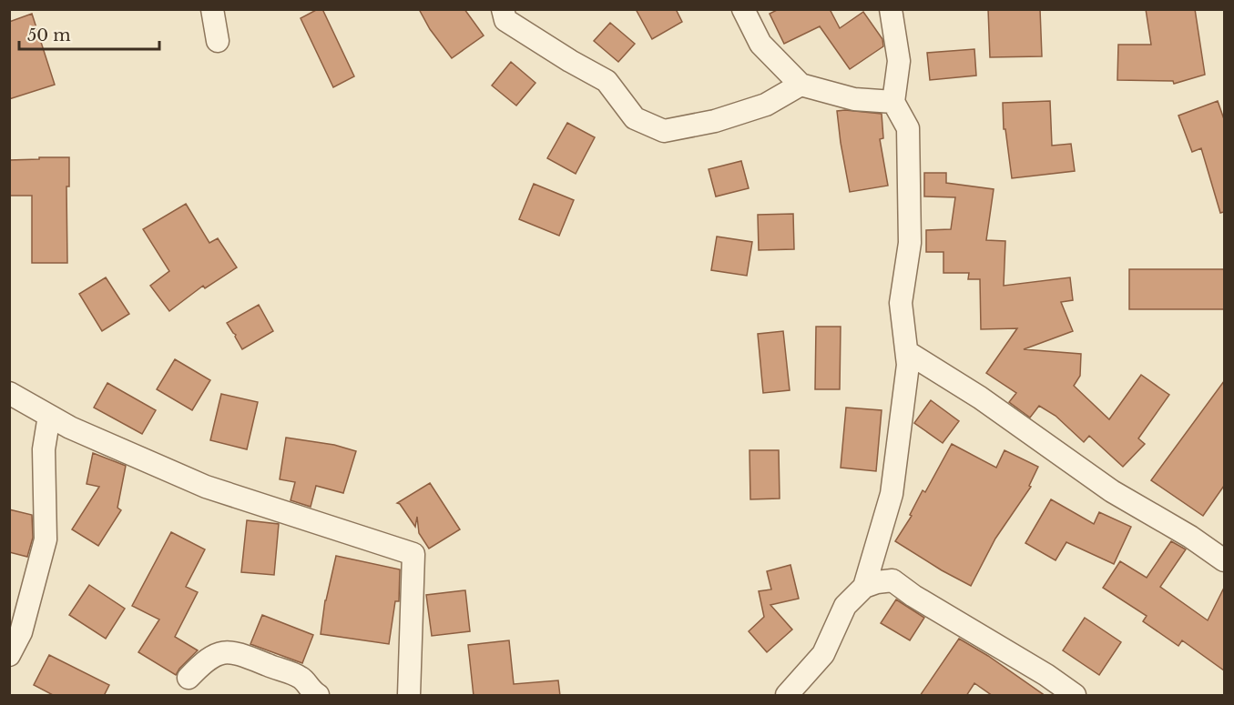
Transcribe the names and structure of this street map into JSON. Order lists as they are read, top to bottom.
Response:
{
  "scale_bar": "50 m"
}
